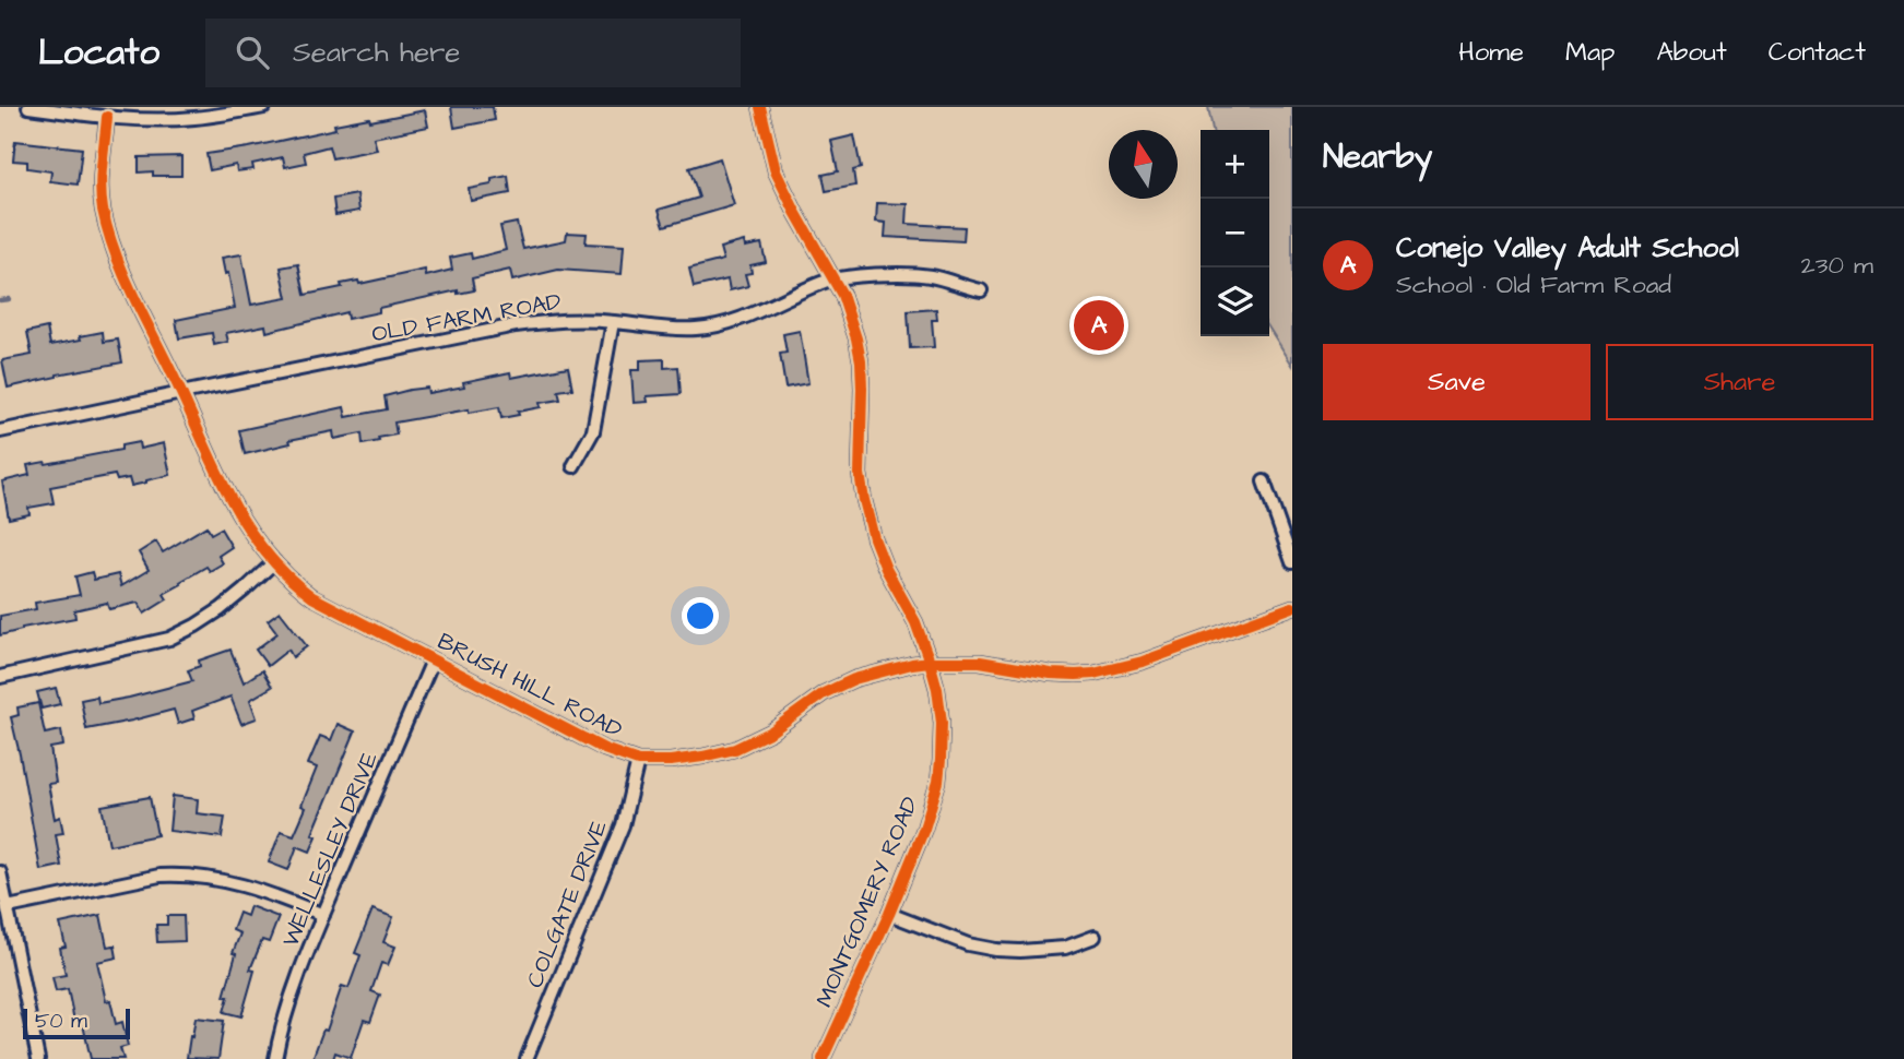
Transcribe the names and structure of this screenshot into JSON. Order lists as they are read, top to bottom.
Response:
{
  "streets": {
    "street": [
      "OLD FARM ROAD",
      "BRUSH HILL ROAD",
      "WELLESLEY DRIVE",
      "MONTGOMERY ROAD",
      "COLGATE DRIVE"
    ]
  },
  "crossings": [
    ["OLD FARM ROAD", "BRUSH HILL ROAD"],
    ["OLD FARM ROAD", "MONTGOMERY ROAD"],
    ["BRUSH HILL ROAD", "WELLESLEY DRIVE"],
    ["BRUSH HILL ROAD", "MONTGOMERY ROAD"],
    ["BRUSH HILL ROAD", "COLGATE DRIVE"]
  ],
  "scale_bar": "50 m",
  "north": "top",
  "page": {
    "header": "Locato",
    "search": "Search here",
    "nav": [
      "Home",
      "Map",
      "About",
      "Contact"
    ],
    "heading": "Nearby",
    "map_buttons": ["+", "−"],
    "list": [
      {
        "mark": "A",
        "name": "Conejo Valley Adult School",
        "note": "School · Old Farm Road",
        "value": "230 m"
      }
    ],
    "pins": "A",
    "buttons": ["Save", "Share"],
    "scale": "50 m"
  }
}
